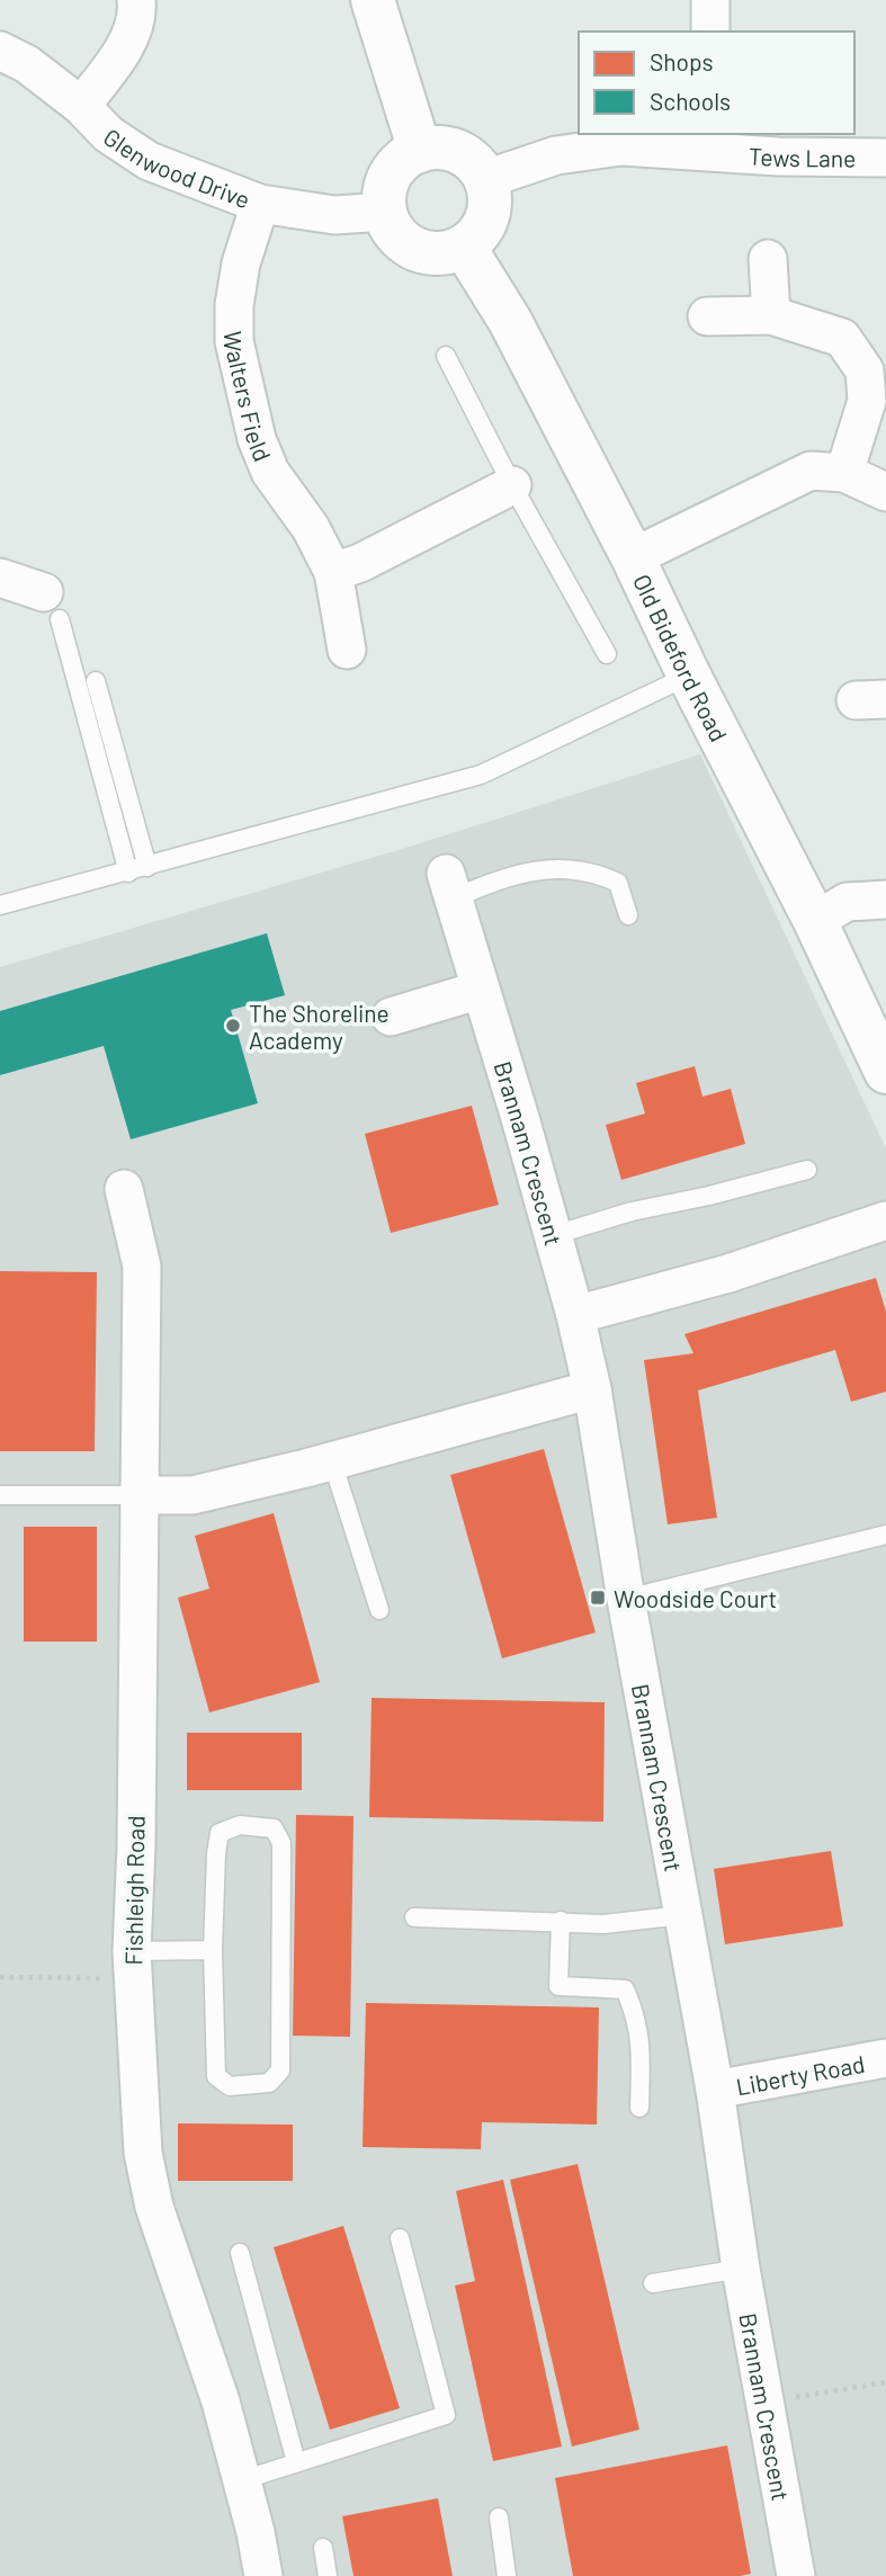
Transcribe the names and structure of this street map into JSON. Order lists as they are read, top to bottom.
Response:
{
  "streets": {
    "street": [
      "Tews Lane",
      "Glenwood Drive",
      "Walters Field",
      "Old Bideford Road",
      "Brannam Crescent",
      "Fishleigh Road",
      "Liberty Road"
    ]
  },
  "crossings": [
    ["Tews Lane", "Glenwood Drive"],
    ["Tews Lane", "Old Bideford Road"],
    ["Glenwood Drive", "Walters Field"],
    ["Glenwood Drive", "Old Bideford Road"],
    ["Brannam Crescent", "Liberty Road"]
  ],
  "places": {
    "other": ["The Shoreline Academy"],
    "transit": ["Woodside Court"]
  },
  "legend": ["Shops", "Schools"]
}
